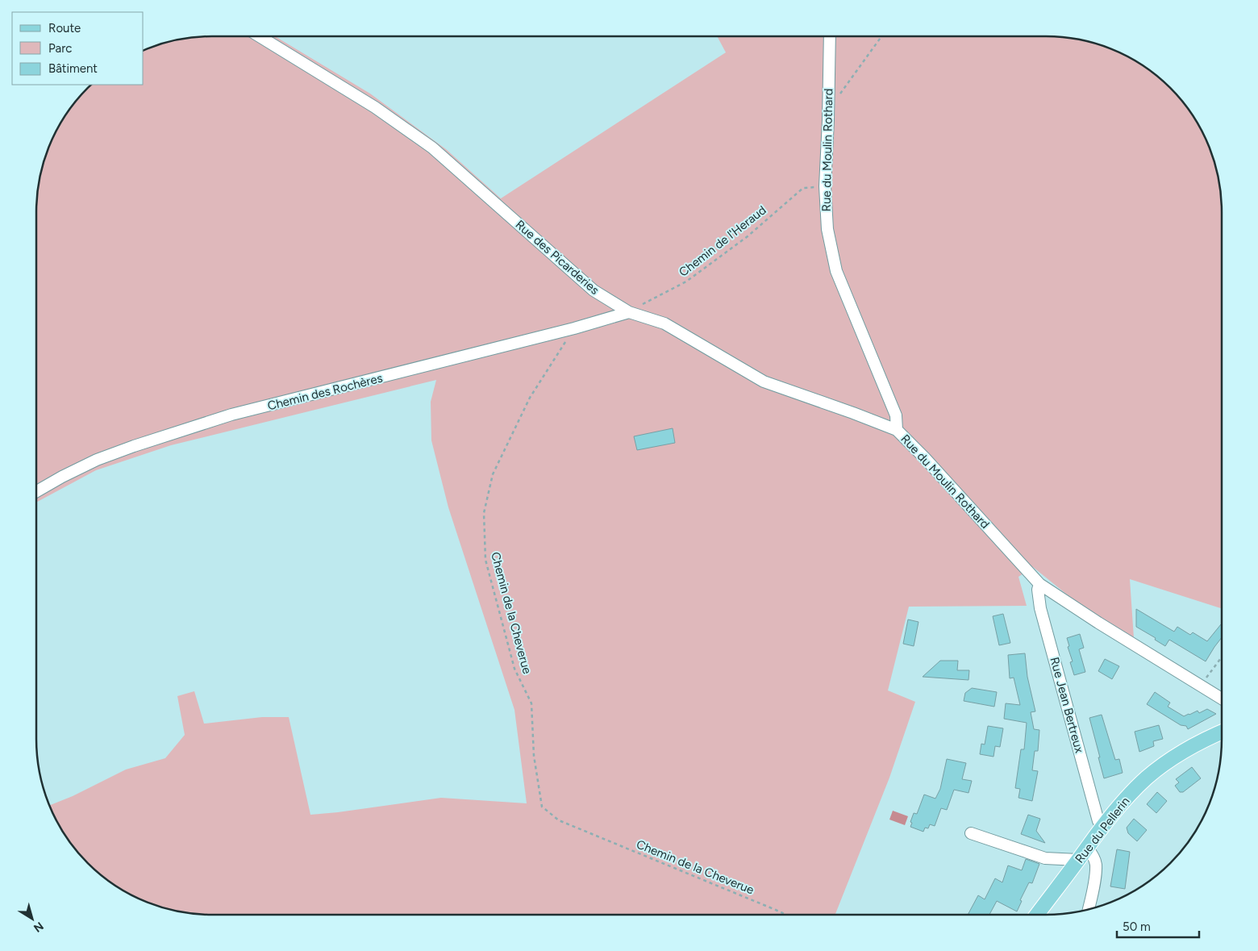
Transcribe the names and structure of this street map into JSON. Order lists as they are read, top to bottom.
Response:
{
  "streets": {
    "main road": ["Rue du Pellerin"],
    "street": [
      "Rue du Moulin Rothard",
      "Rue des Picarderies",
      "Chemin des Rochères",
      "Rue Jean Bertreux"
    ],
    "path": ["Chemin de l'Heraud", "Chemin de la Cheverue"]
  },
  "crossings": [
    ["Rue du Moulin Rothard", "Chemin de l'Heraud"],
    ["Rue du Moulin Rothard", "Rue des Picarderies"],
    ["Rue du Moulin Rothard", "Rue Jean Bertreux"],
    ["Chemin de l'Heraud", "Rue des Picarderies"],
    ["Chemin de l'Heraud", "Chemin des Rochères"],
    ["Rue des Picarderies", "Chemin des Rochères"],
    ["Chemin des Rochères", "Chemin de la Cheverue"],
    ["Rue Jean Bertreux", "Rue du Pellerin"]
  ],
  "legend": ["Route", "Parc", "Bâtiment"],
  "scale_bar": "50 m",
  "north": "bottom right"
}
